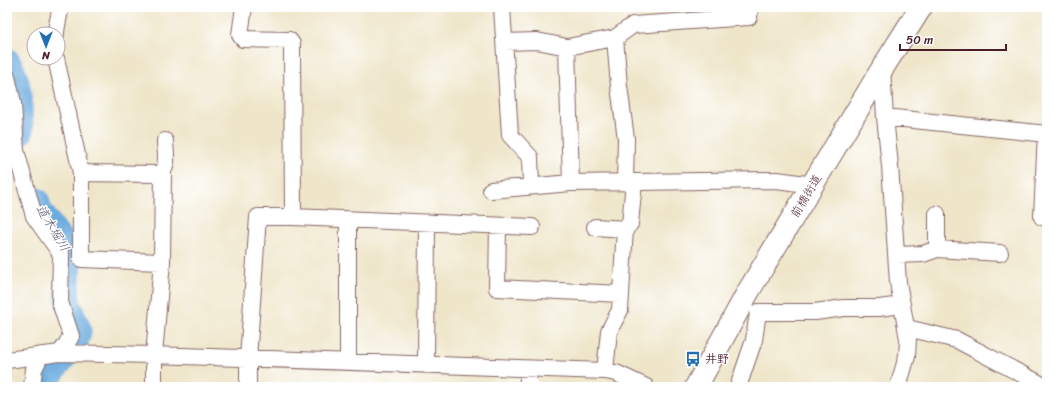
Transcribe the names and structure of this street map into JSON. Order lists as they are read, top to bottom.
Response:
{
  "streets": {
    "main road": ["前橋街道"]
  },
  "water": ["道木堀川"],
  "places": {
    "bus stop": ["井野"]
  },
  "scale_bar": "50 m",
  "north": "bottom"
}
